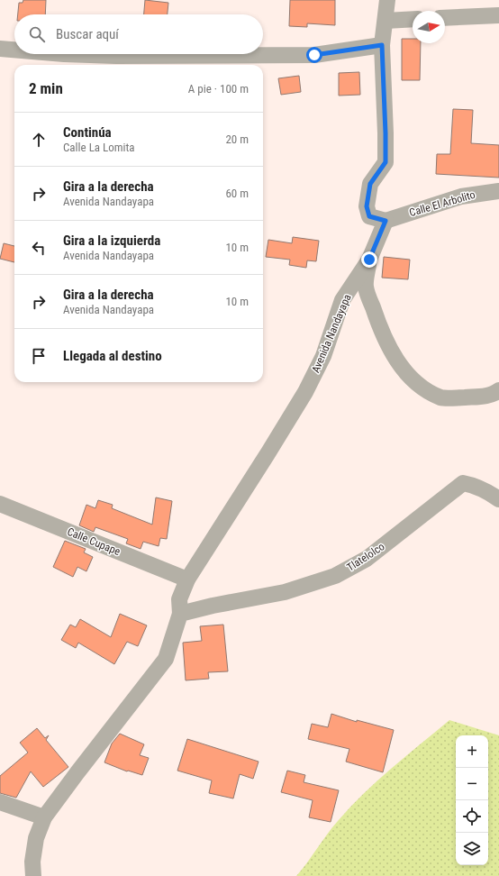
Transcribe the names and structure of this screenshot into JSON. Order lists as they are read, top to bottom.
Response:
{
  "streets": {
    "street": [
      "Calle El Arbolito",
      "Avenida Nandayapa",
      "Calle Cupape",
      "Tlatelolco"
    ]
  },
  "crossings": [
    ["Calle El Arbolito", "Avenida Nandayapa"],
    ["Avenida Nandayapa", "Calle Cupape"],
    ["Avenida Nandayapa", "Tlatelolco"]
  ],
  "north": "right",
  "page": {
    "search": "Buscar aquí",
    "heading": ["2 min", "A pie · 100 m"],
    "list": [
      ["Continúa", "Calle La Lomita", "20 m"],
      ["Gira a la derecha", "Avenida Nandayapa", "60 m"],
      ["Gira a la izquierda", "Avenida Nandayapa", "10 m"],
      ["Gira a la derecha", "Avenida Nandayapa", "10 m"],
      "Llegada al destino"
    ],
    "map_buttons": ["+", "−"]
  }
}
